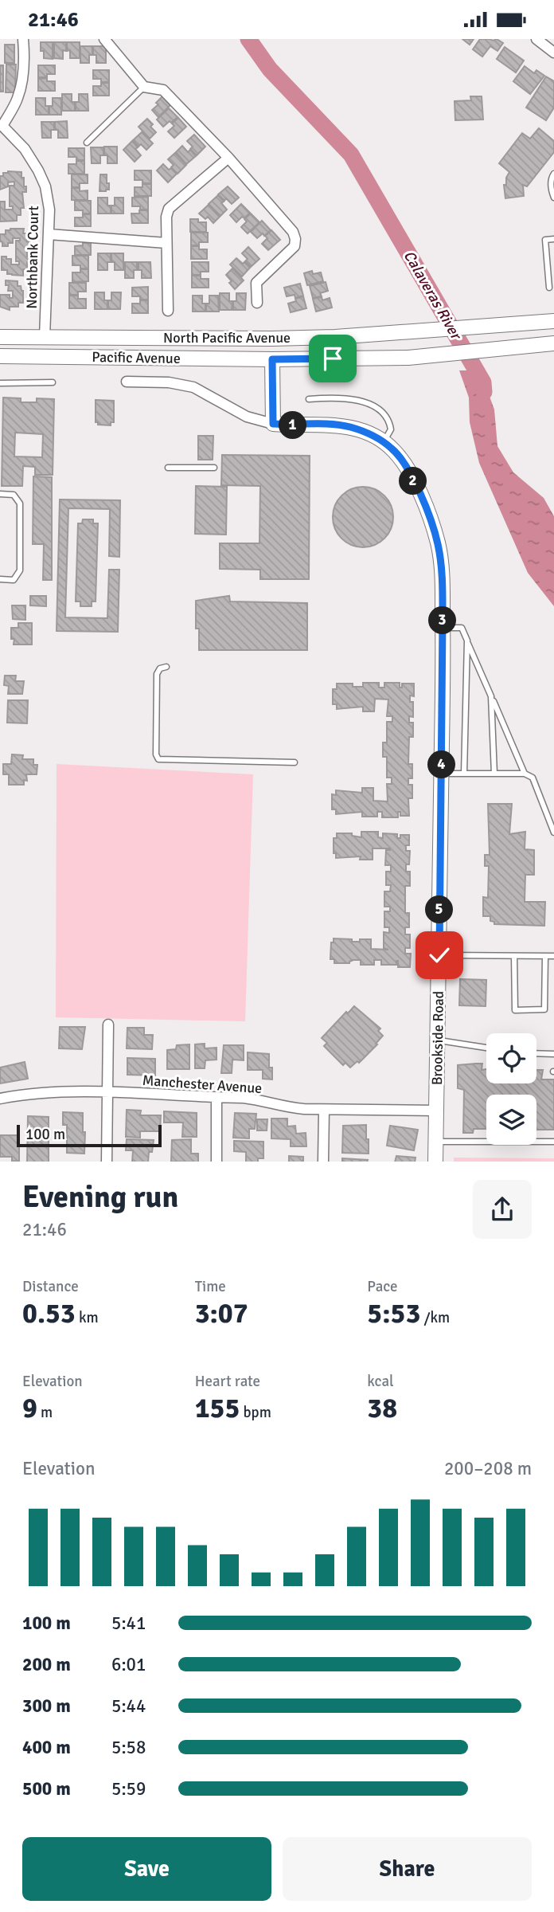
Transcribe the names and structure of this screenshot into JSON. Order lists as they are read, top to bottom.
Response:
{
  "streets": {
    "main road": ["North Pacific Avenue", "Pacific Avenue", "Brookside Road"],
    "street": ["Northbank Court", "Manchester Avenue"]
  },
  "crossings": [
    ["Northbank Court", "North Pacific Avenue"],
    ["North Pacific Avenue", "Pacific Avenue"],
    ["Brookside Road", "Manchester Avenue"]
  ],
  "water": ["Calaveras River"],
  "scale_bar": "100 m",
  "page": {
    "status": "21:46",
    "pins": [
      "1",
      "2",
      "3",
      "4",
      "5"
    ],
    "scale": "100 m",
    "heading": ["Evening run", "21:46"],
    "stats": [
      ["Distance", "0.53 km"],
      ["Time", "3:07"],
      ["Pace", "5:53 /km"],
      ["Elevation", "9 m"],
      ["Heart rate", "155 bpm"],
      ["kcal", "38"]
    ],
    "chart": ["Elevation", "200–208 m"],
    "list": [
      {
        "name": "100 m",
        "note": "5:41"
      },
      {
        "name": "200 m",
        "note": "6:01"
      },
      {
        "name": "300 m",
        "note": "5:44"
      },
      {
        "name": "400 m",
        "note": "5:58"
      },
      {
        "name": "500 m",
        "note": "5:59"
      }
    ],
    "buttons": ["Save", "Share"]
  }
}
